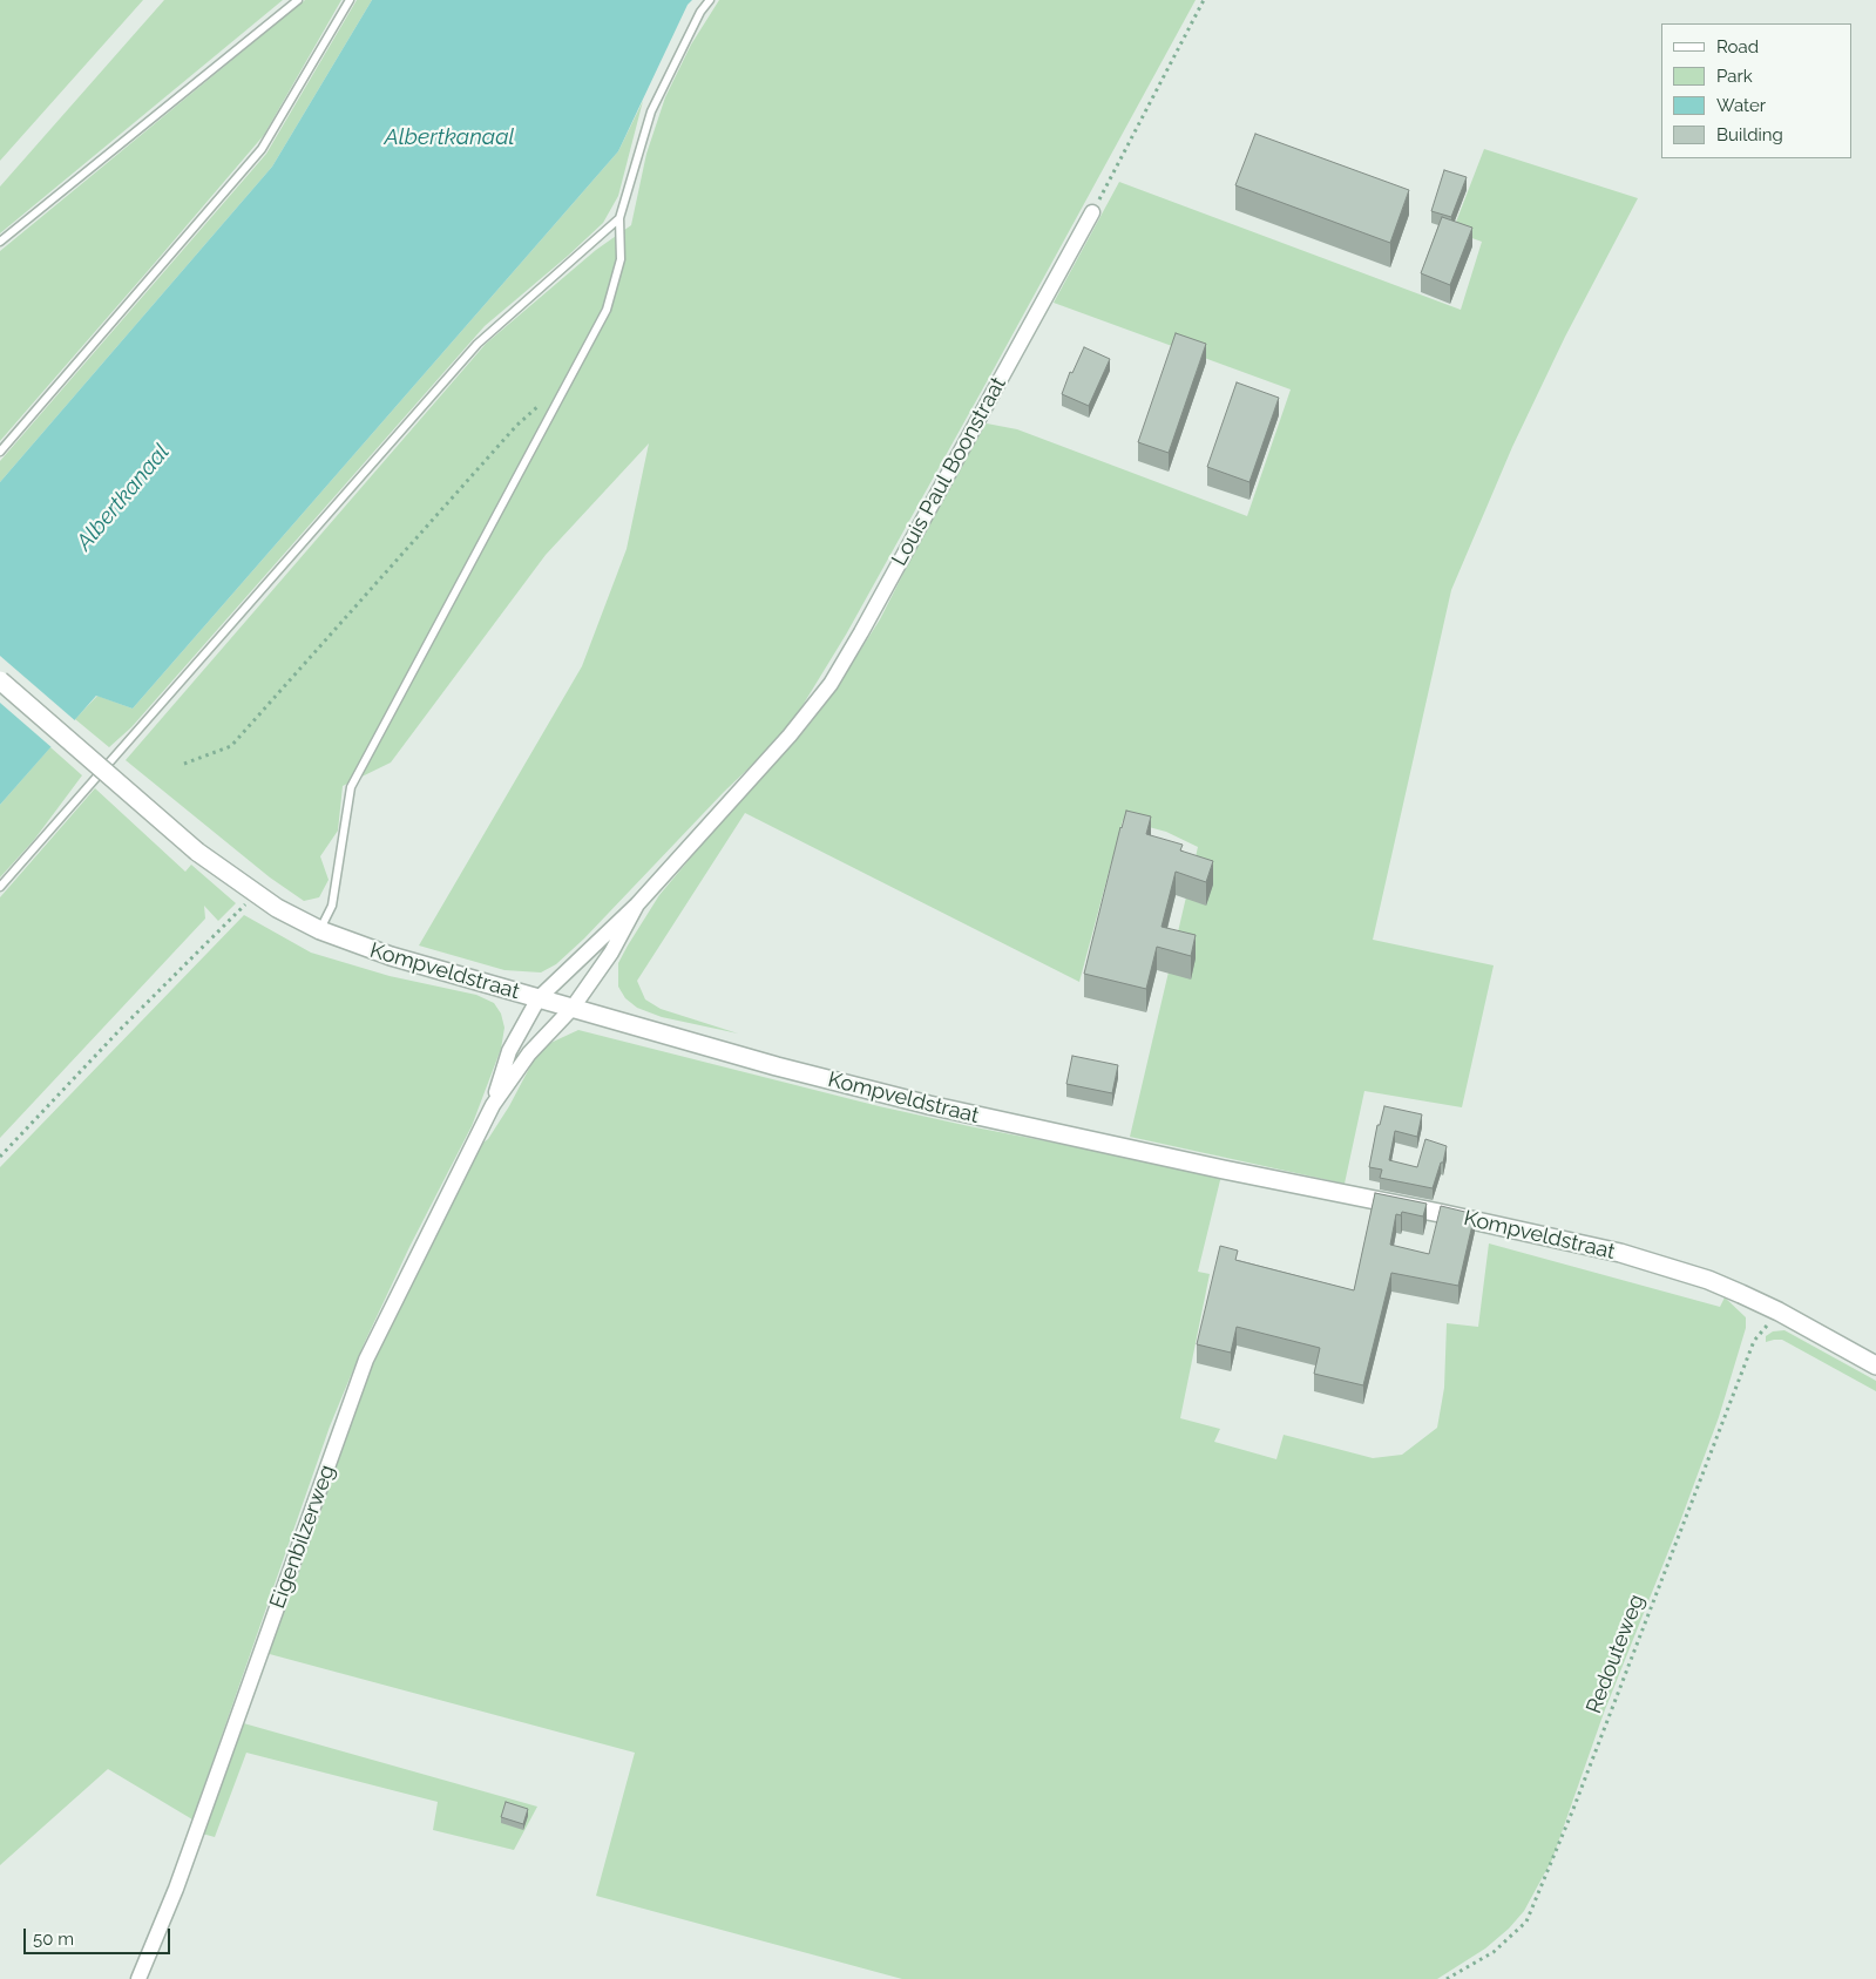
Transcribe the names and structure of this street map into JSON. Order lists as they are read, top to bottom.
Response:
{
  "streets": {
    "street": ["Louis Paul Boonstraat", "Kompveldstraat", "Eigenbilzerweg"],
    "path": ["Redouteweg"]
  },
  "crossings": [
    ["Louis Paul Boonstraat", "Kompveldstraat"],
    ["Louis Paul Boonstraat", "Eigenbilzerweg"],
    ["Kompveldstraat", "Eigenbilzerweg"],
    ["Kompveldstraat", "Redouteweg"]
  ],
  "water": ["Albertkanaal"],
  "legend": [
    "Road",
    "Park",
    "Water",
    "Building"
  ],
  "scale_bar": "50 m"
}
